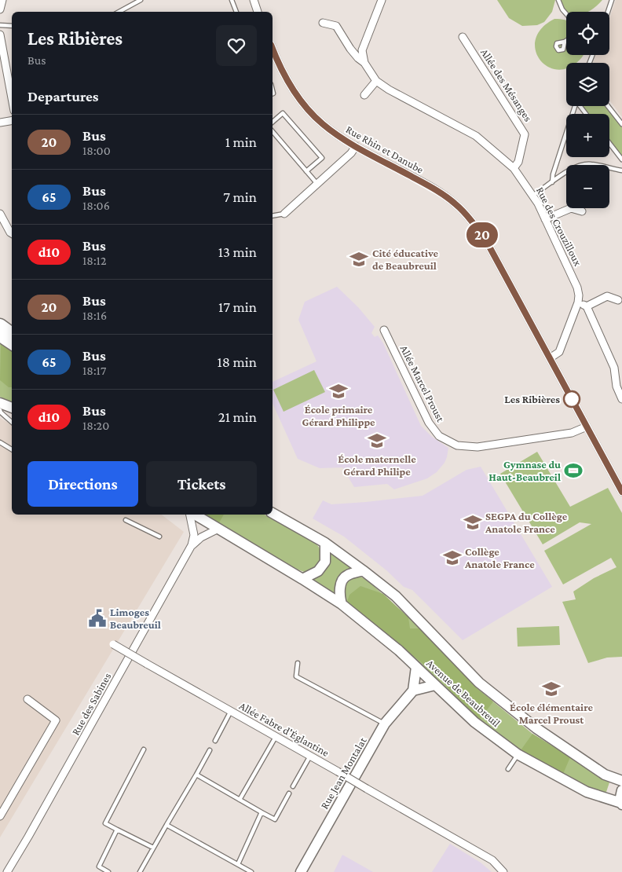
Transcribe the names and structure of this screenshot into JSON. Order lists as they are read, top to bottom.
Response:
{
  "streets": {
    "main road": ["Avenue de Beaubreuil", "Rue Jean Montalat"],
    "street": [
      "Allée des Mésanges",
      "Rue Rhin et Danube",
      "Rue des Crouzilloux",
      "Allée Marcel Proust",
      "Rue des Sabines",
      "Allée Fabre d'Églantine"
    ]
  },
  "crossings": [
    ["Allée des Mésanges", "Rue des Crouzilloux"],
    ["Rue Rhin et Danube", "Rue des Crouzilloux"],
    ["Rue Rhin et Danube", "Allée Marcel Proust"],
    ["Avenue de Beaubreuil", "Rue des Sabines"]
  ],
  "places": {
    "school or university": [
      "Cité éducative de Beaubreuil",
      "École primaire Gérard Philippe",
      "École maternelle Gérard Philipe",
      "SEGPA du Collège Anatole France",
      "Collège Anatole France",
      "École élémentaire Marcel Proust"
    ],
    "other": ["Les Ribières"],
    "sports": ["Gymnase du Haut-Beaubreil"],
    "public building": ["Limoges Beaubreuil"]
  },
  "lines": ["bus line 20"],
  "page": {
    "on_map": "20",
    "map_buttons": ["+", "−"],
    "heading": [
      ["Les Ribières", "Bus"],
      "Departures"
    ],
    "list": [
      {
        "mark": "20",
        "name": "Bus",
        "note": "18:00",
        "value": "1 min"
      },
      {
        "mark": "65",
        "name": "Bus",
        "note": "18:06",
        "value": "7 min"
      },
      {
        "mark": "d10",
        "name": "Bus",
        "note": "18:12",
        "value": "13 min"
      },
      {
        "mark": "20",
        "name": "Bus",
        "note": "18:16",
        "value": "17 min"
      },
      {
        "mark": "65",
        "name": "Bus",
        "note": "18:17",
        "value": "18 min"
      },
      {
        "mark": "d10",
        "name": "Bus",
        "note": "18:20",
        "value": "21 min"
      }
    ],
    "buttons": ["Directions", "Tickets"]
  }
}
